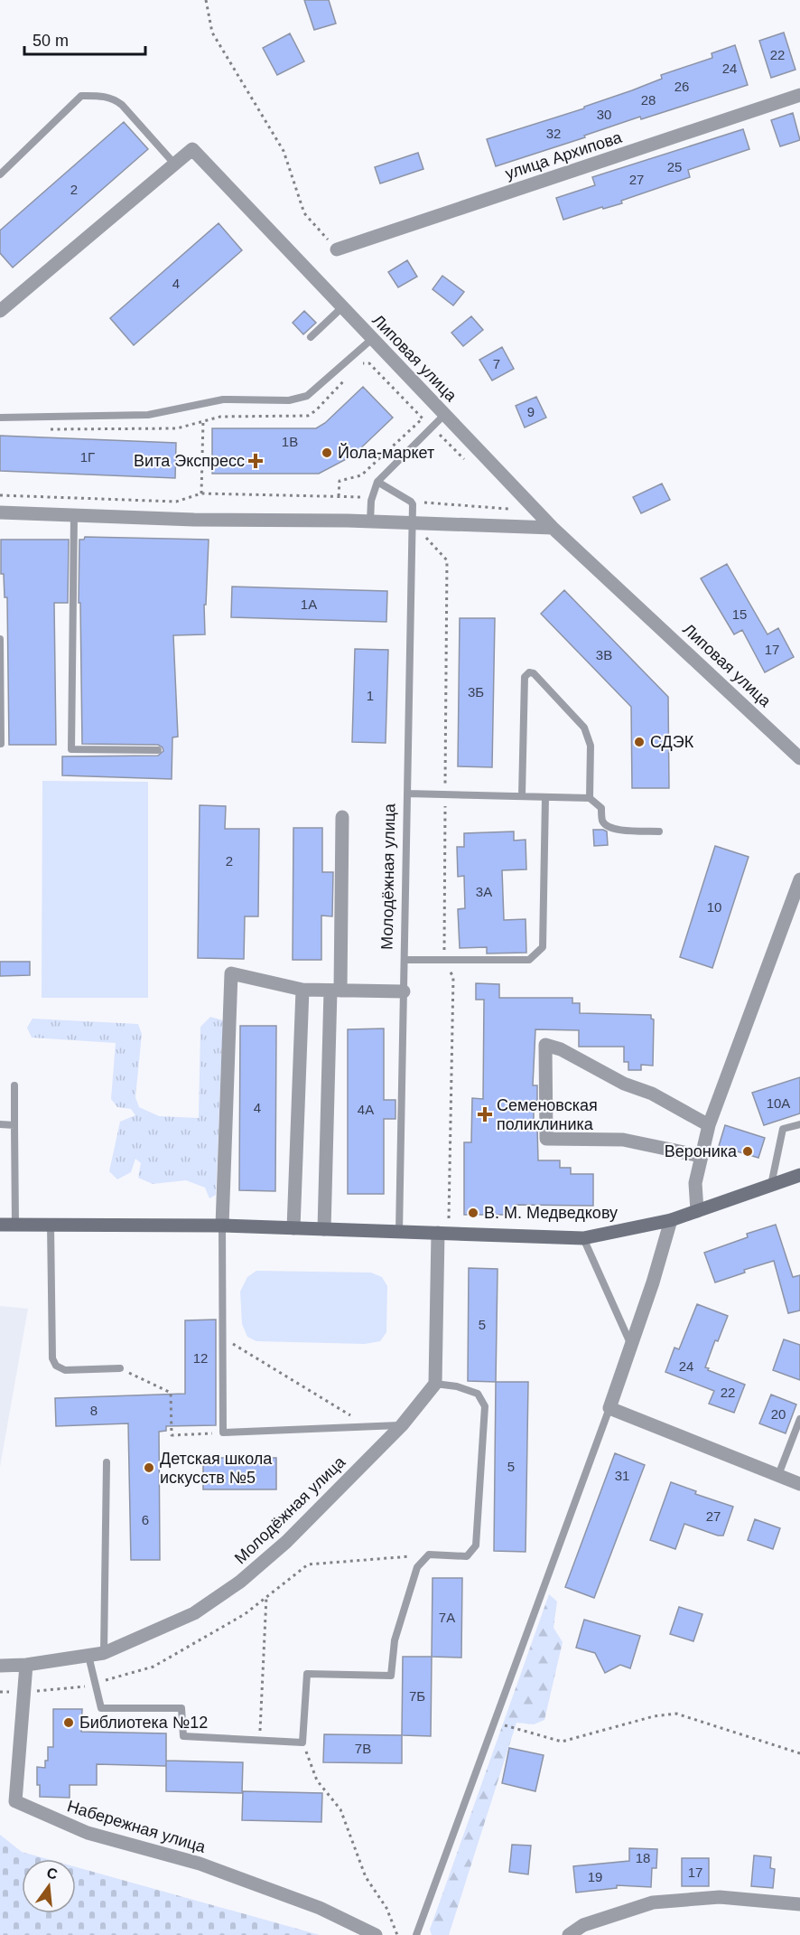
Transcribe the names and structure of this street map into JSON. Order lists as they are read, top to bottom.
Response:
{
  "streets": {
    "street": [
      "улица Архипова",
      "Липовая улица",
      "Молодёжная улица",
      "Набережная улица"
    ]
  },
  "crossings": [
    ["Молодёжная улица", "Набережная улица"]
  ],
  "places": {
    "other": [
      "Йола-маркет",
      "СДЭК",
      "Вероника",
      "В. М. Медведкову",
      "Детская школа искусств №5",
      "Библиотека №12"
    ],
    "health": ["Вита Экспресс", "Семеновская поликлиника"]
  },
  "house_numbers": [
    "22",
    "24",
    "26",
    "28",
    "30",
    "32",
    "25",
    "27",
    "2",
    "4",
    "7",
    "9",
    "1В",
    "1Г",
    "1А",
    "15",
    "17",
    "3В",
    "3Б",
    "1",
    "2",
    "3А",
    "10",
    "10А",
    "4",
    "4А",
    "5",
    "12",
    "24",
    "22",
    "8",
    "20",
    "5",
    "31",
    "27",
    "6",
    "7А",
    "7Б",
    "7В",
    "18",
    "17",
    "19"
  ],
  "scale_bar": "50 m",
  "north": "top"
}
